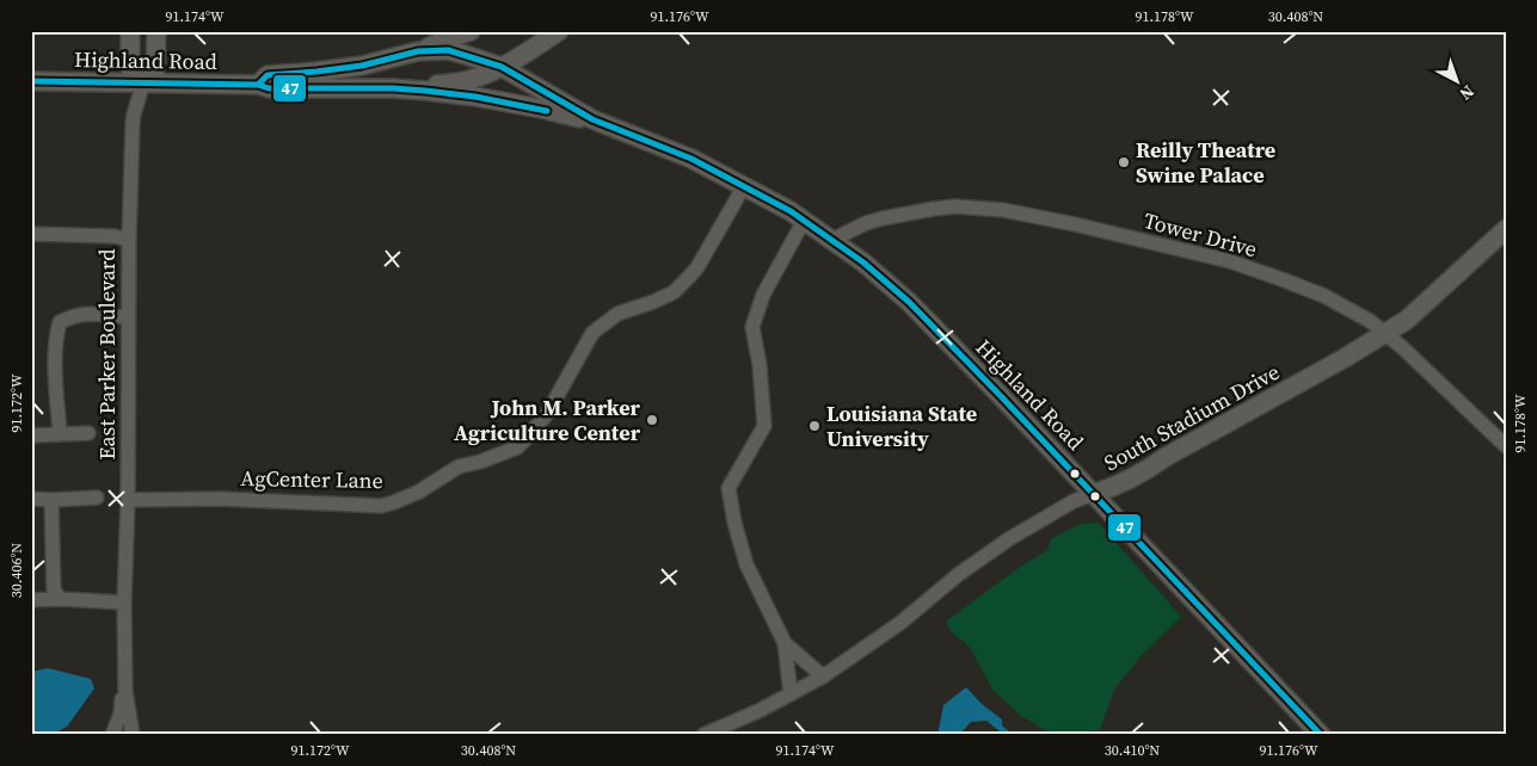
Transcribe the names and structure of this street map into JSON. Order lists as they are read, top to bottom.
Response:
{
  "streets": {
    "street": [
      "Highland Road",
      "Tower Drive",
      "East Parker Boulevard",
      "South Stadium Drive",
      "AgCenter Lane"
    ]
  },
  "crossings": [
    ["Highland Road", "Tower Drive"],
    ["Highland Road", "East Parker Boulevard"],
    ["Highland Road", "South Stadium Drive"],
    ["Highland Road", "AgCenter Lane"],
    ["Tower Drive", "South Stadium Drive"],
    ["East Parker Boulevard", "AgCenter Lane"]
  ],
  "places": ["Reilly Theatre Swine Palace", "John M. Parker Agriculture Center", "Louisiana State University"],
  "lines": ["transit line 47"],
  "north": "bottom right",
  "coordinates": [
    "91.174°W",
    "91.176°W",
    "91.178°W",
    "30.408°N",
    "91.172°W",
    "30.406°N",
    "30.410°N"
  ]
}
